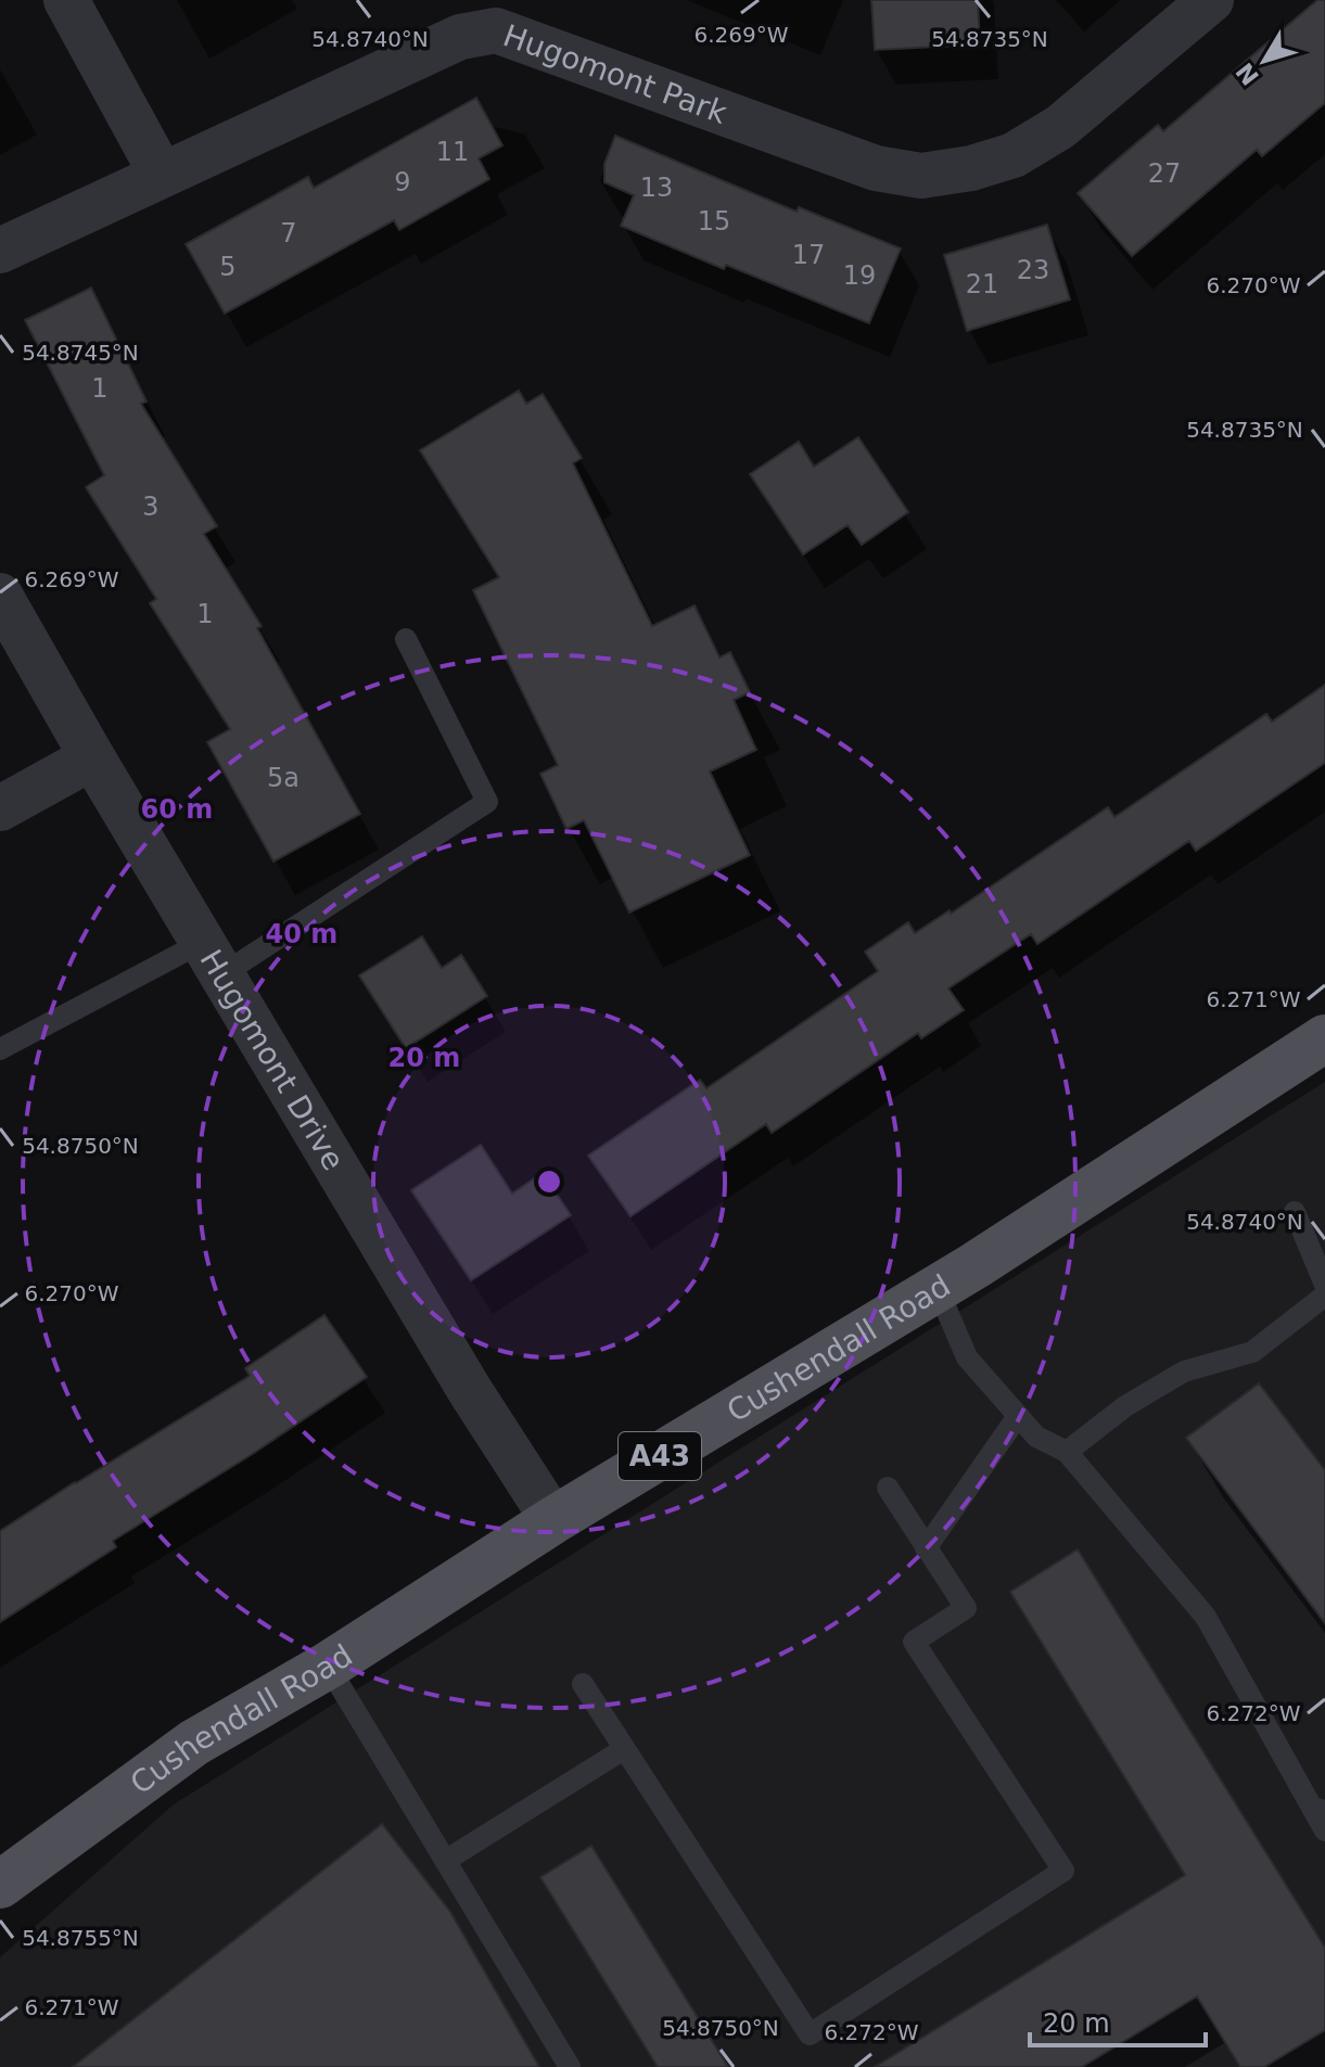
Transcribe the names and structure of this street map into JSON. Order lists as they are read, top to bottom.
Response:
{
  "streets": {
    "main road": ["Cushendall Road", "A43"],
    "street": ["Hugomont Park", "Hugomont Drive"]
  },
  "crossings": [
    ["Hugomont Drive", "Cushendall Road"]
  ],
  "house_numbers": [
    "11",
    "27",
    "9",
    "13",
    "15",
    "7",
    "17",
    "5",
    "23",
    "19",
    "21",
    "1",
    "3",
    "1",
    "5a"
  ],
  "scale_bar": "20 m",
  "north": "bottom left",
  "coordinates": [
    "6.269°W",
    "54.8740°N",
    "54.8735°N",
    "6.270°W",
    "54.8745°N",
    "6.271°W",
    "54.8750°N",
    "6.272°W",
    "54.8755°N"
  ],
  "rings": ["60 m", "40 m", "20 m"]
}
